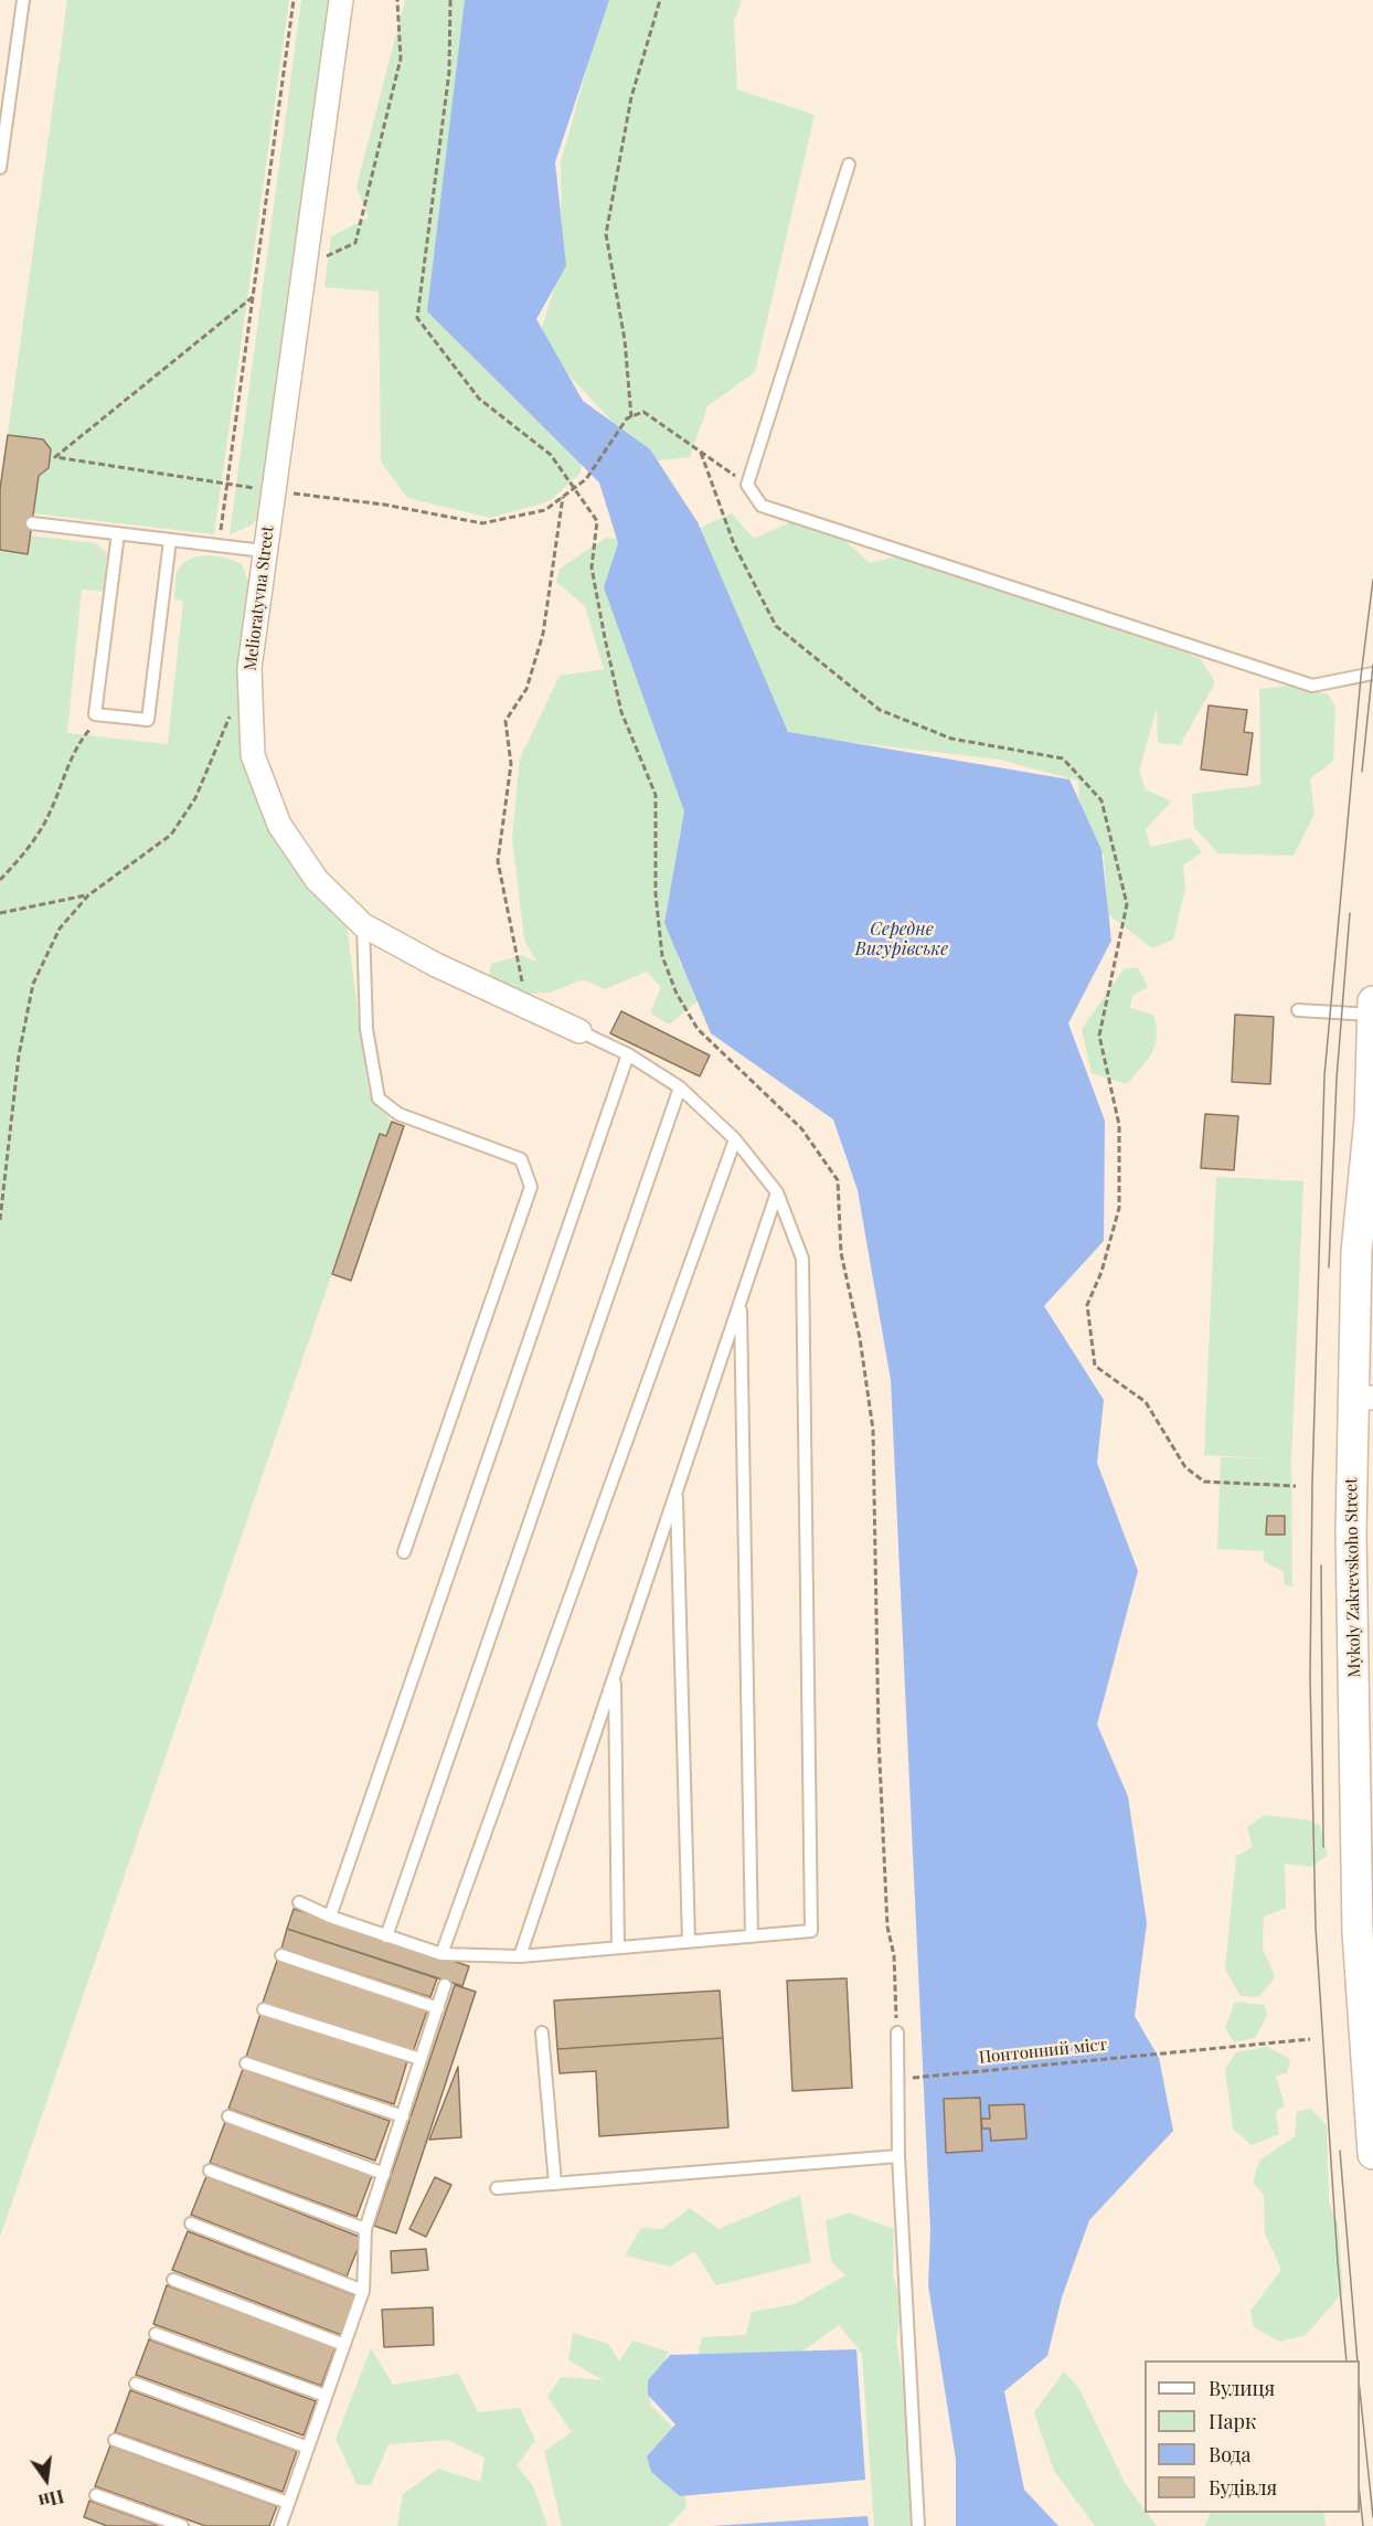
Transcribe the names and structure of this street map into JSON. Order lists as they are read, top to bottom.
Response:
{
  "streets": {
    "street": ["Melioratyvna Street", "Mykoly Zakrevskoho Street"],
    "path": ["Понтонний міст"]
  },
  "water": ["Середнє Вигурівське"],
  "legend": [
    "Вулиця",
    "Парк",
    "Вода",
    "Будівля"
  ],
  "north": "bottom"
}
